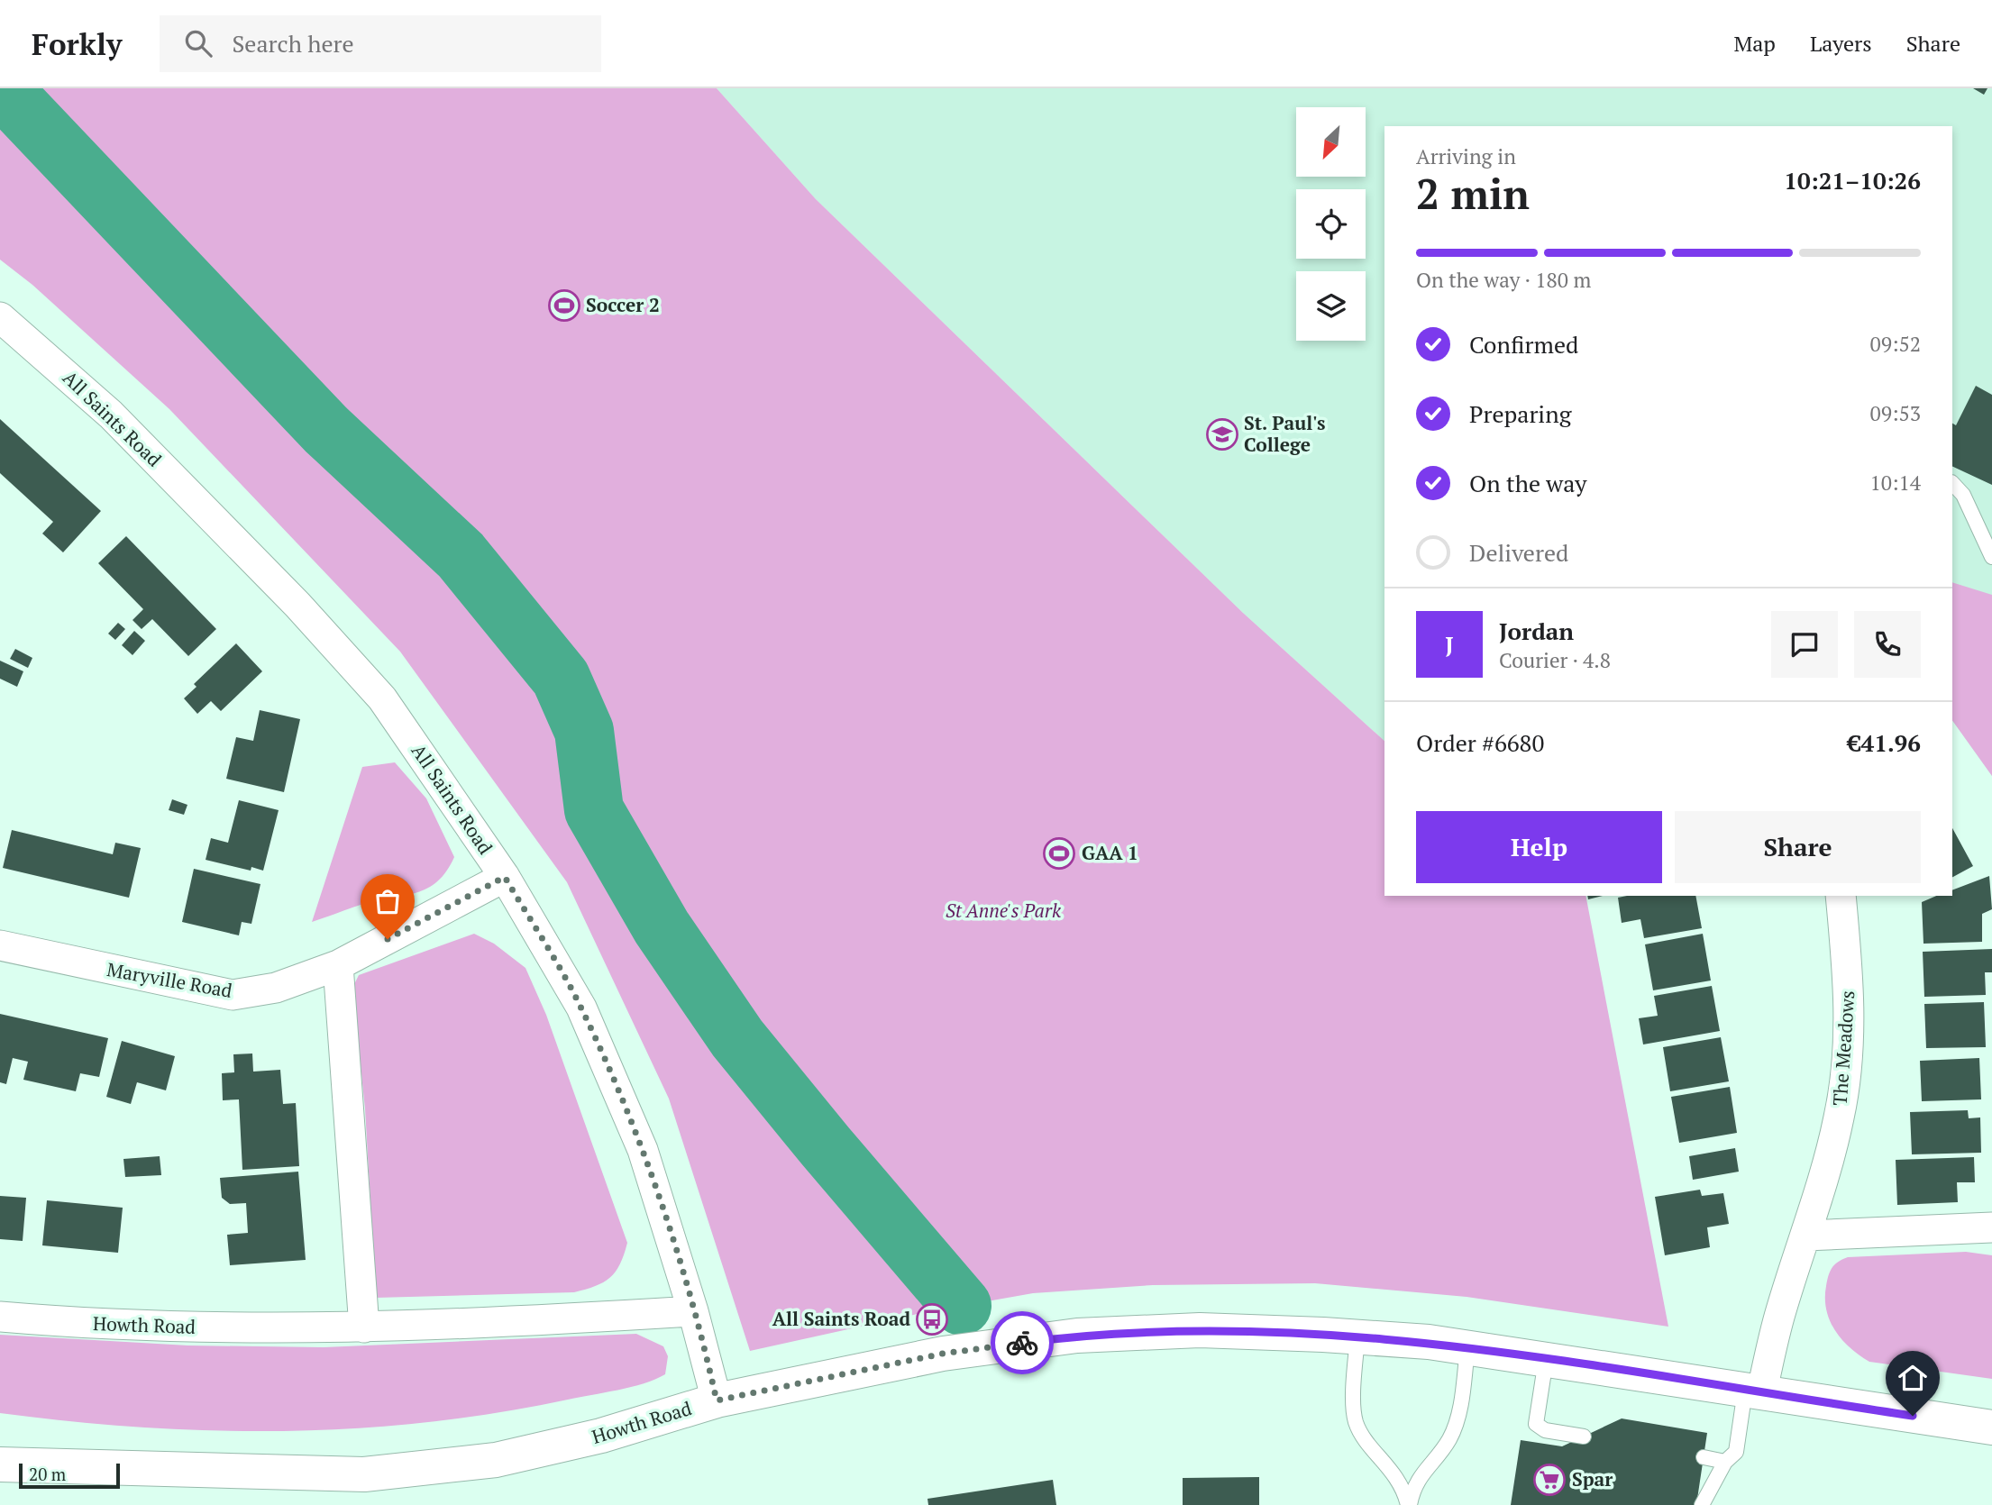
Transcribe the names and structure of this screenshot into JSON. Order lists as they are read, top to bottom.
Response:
{
  "streets": {
    "main road": ["Howth Road"],
    "street": ["All Saints Road", "Maryville Road", "The Meadows"]
  },
  "crossings": [
    ["All Saints Road", "Maryville Road"],
    ["All Saints Road", "Howth Road"],
    ["The Meadows", "Howth Road"]
  ],
  "parks": ["St Anne's Park"],
  "places": {
    "sports": ["Soccer 2", "GAA 1"],
    "school or university": ["St. Paul's College"],
    "bus stop": ["All Saints Road"],
    "supermarket": ["Spar"]
  },
  "scale_bar": "20 m",
  "north": "bottom left",
  "page": {
    "header": "Forkly",
    "search": "Search here",
    "nav": ["Map", "Layers", "Share"],
    "heading": ["2 min", "Arriving in", "10:21–10:26"],
    "panel": [
      "Jordan",
      "Courier · 4.8",
      "Order #6680",
      "€41.96"
    ],
    "bar": "On the way · 180 m",
    "list": [
      ["Confirmed", "09:52"],
      ["Preparing", "09:53"],
      ["On the way", "10:14"],
      "Delivered"
    ],
    "round": "J",
    "buttons": ["Help", "Share"],
    "scale": "20 m"
  }
}
